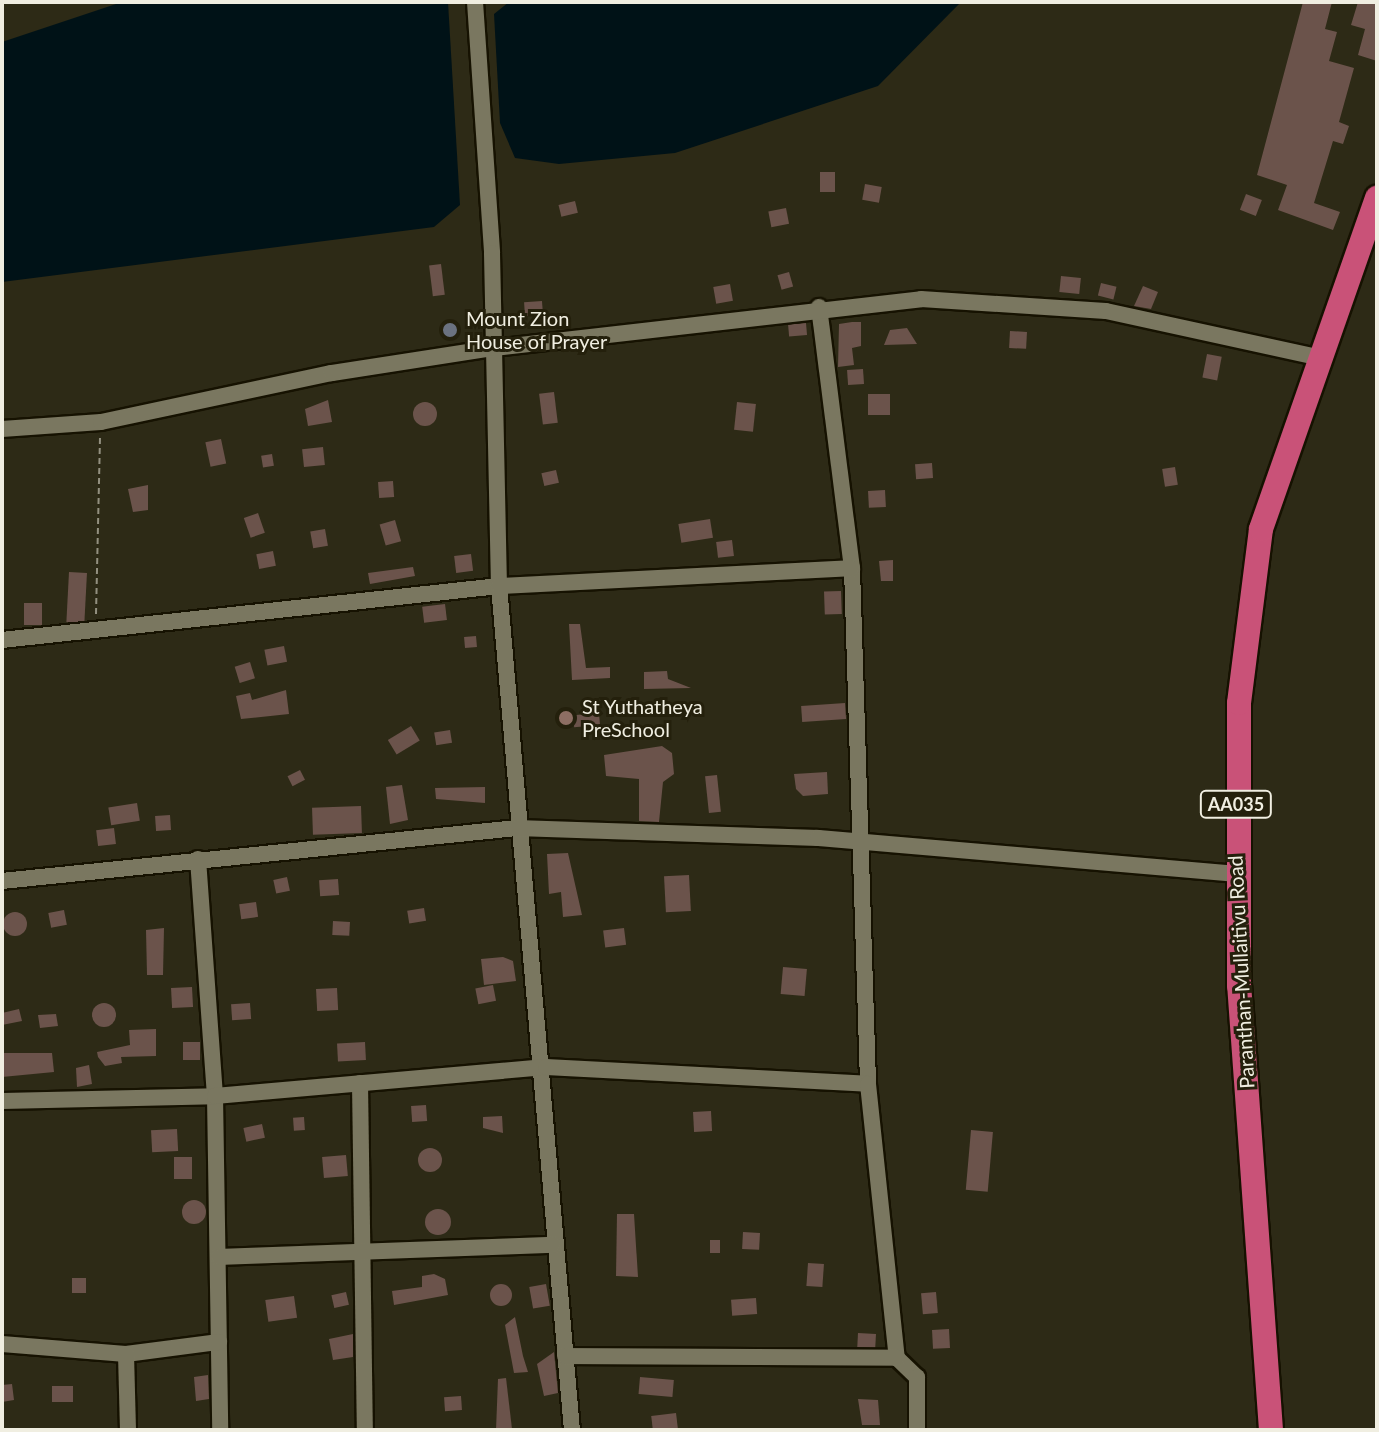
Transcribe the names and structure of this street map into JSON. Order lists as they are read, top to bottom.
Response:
{
  "streets": {
    "highway": ["AA035", "Paranthan-Mullaitivu Road"]
  },
  "places": ["Mount Zion House of Prayer", "St Yuthatheya PreSchool"]
}
